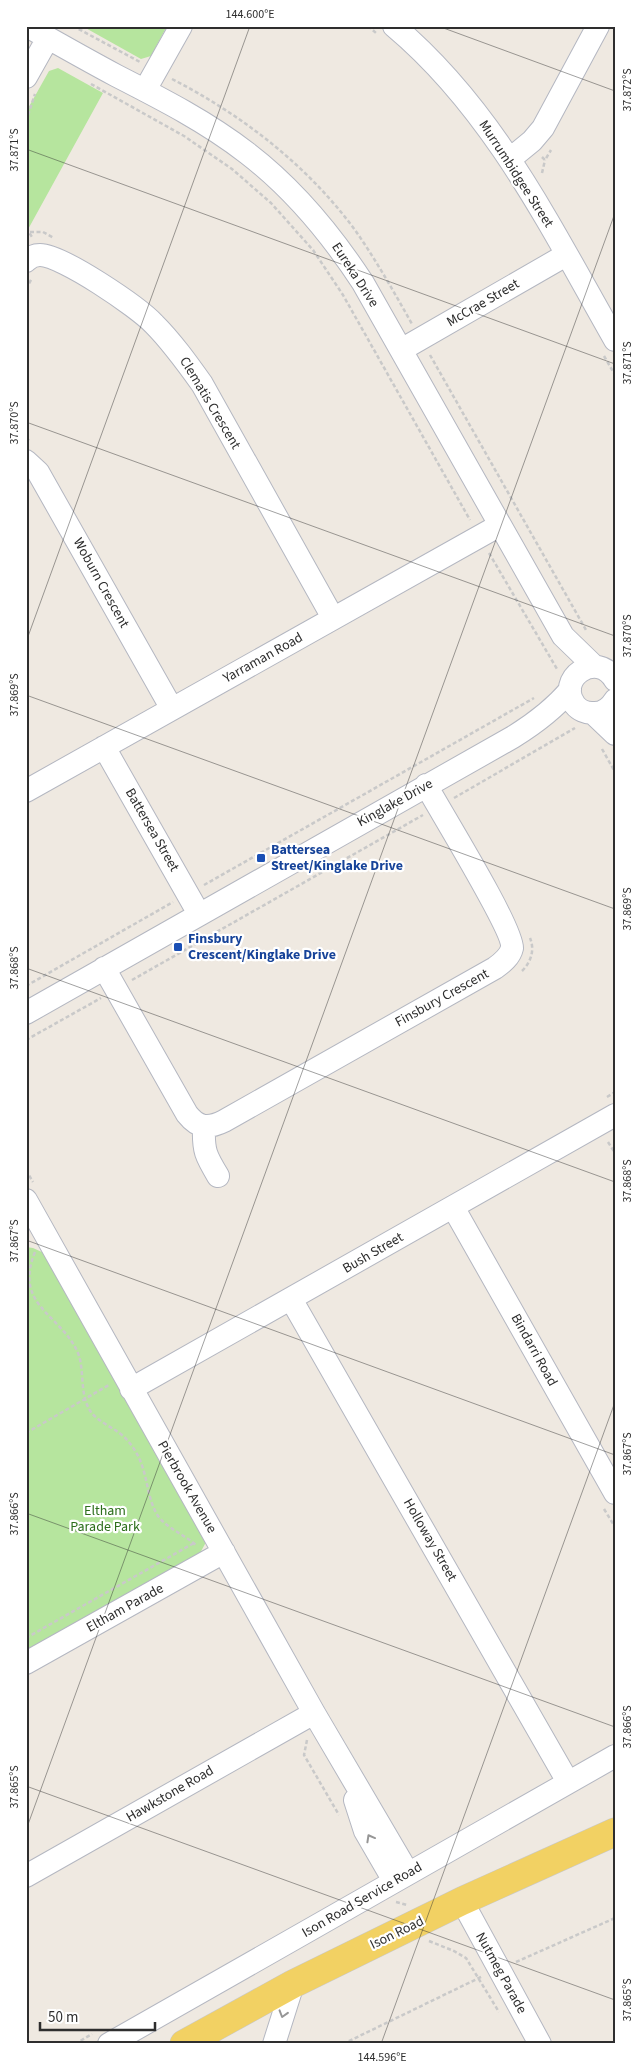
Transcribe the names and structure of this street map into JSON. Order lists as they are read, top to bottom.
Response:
{
  "streets": {
    "main road": ["Ison Road"],
    "street": [
      "Murrumbidgee Street",
      "Eureka Drive",
      "McCrae Street",
      "Clematis Crescent",
      "Woburn Crescent",
      "Yarraman Road",
      "Kinglake Drive",
      "Battersea Street",
      "Finsbury Crescent",
      "Bush Street",
      "Bindarri Road",
      "Pierbrook Avenue",
      "Holloway Street",
      "Eltham Parade",
      "Hawkstone Road",
      "Ison Road Service Road",
      "Nutmeg Parade"
    ]
  },
  "crossings": [
    ["Murrumbidgee Street", "McCrae Street"],
    ["Eureka Drive", "McCrae Street"],
    ["Eureka Drive", "Yarraman Road"],
    ["Eureka Drive", "Kinglake Drive"],
    ["Clematis Crescent", "Yarraman Road"],
    ["Woburn Crescent", "Yarraman Road"],
    ["Yarraman Road", "Battersea Street"],
    ["Kinglake Drive", "Battersea Street"],
    ["Kinglake Drive", "Finsbury Crescent"],
    ["Bush Street", "Bindarri Road"],
    ["Bush Street", "Pierbrook Avenue"],
    ["Bush Street", "Holloway Street"],
    ["Pierbrook Avenue", "Eltham Parade"],
    ["Pierbrook Avenue", "Hawkstone Road"],
    ["Pierbrook Avenue", "Ison Road Service Road"],
    ["Holloway Street", "Ison Road Service Road"],
    ["Ison Road", "Nutmeg Parade"]
  ],
  "parks": ["Eltham Parade Park"],
  "places": {
    "transit": ["Battersea Street/Kinglake Drive", "Finsbury Crescent/Kinglake Drive"]
  },
  "scale_bar": "50 m",
  "coordinates": [
    "144.600°E",
    "37.872°S",
    "37.871°S",
    "37.870°S",
    "37.869°S",
    "37.868°S",
    "37.867°S",
    "37.866°S",
    "37.865°S",
    "144.596°E"
  ]
}
